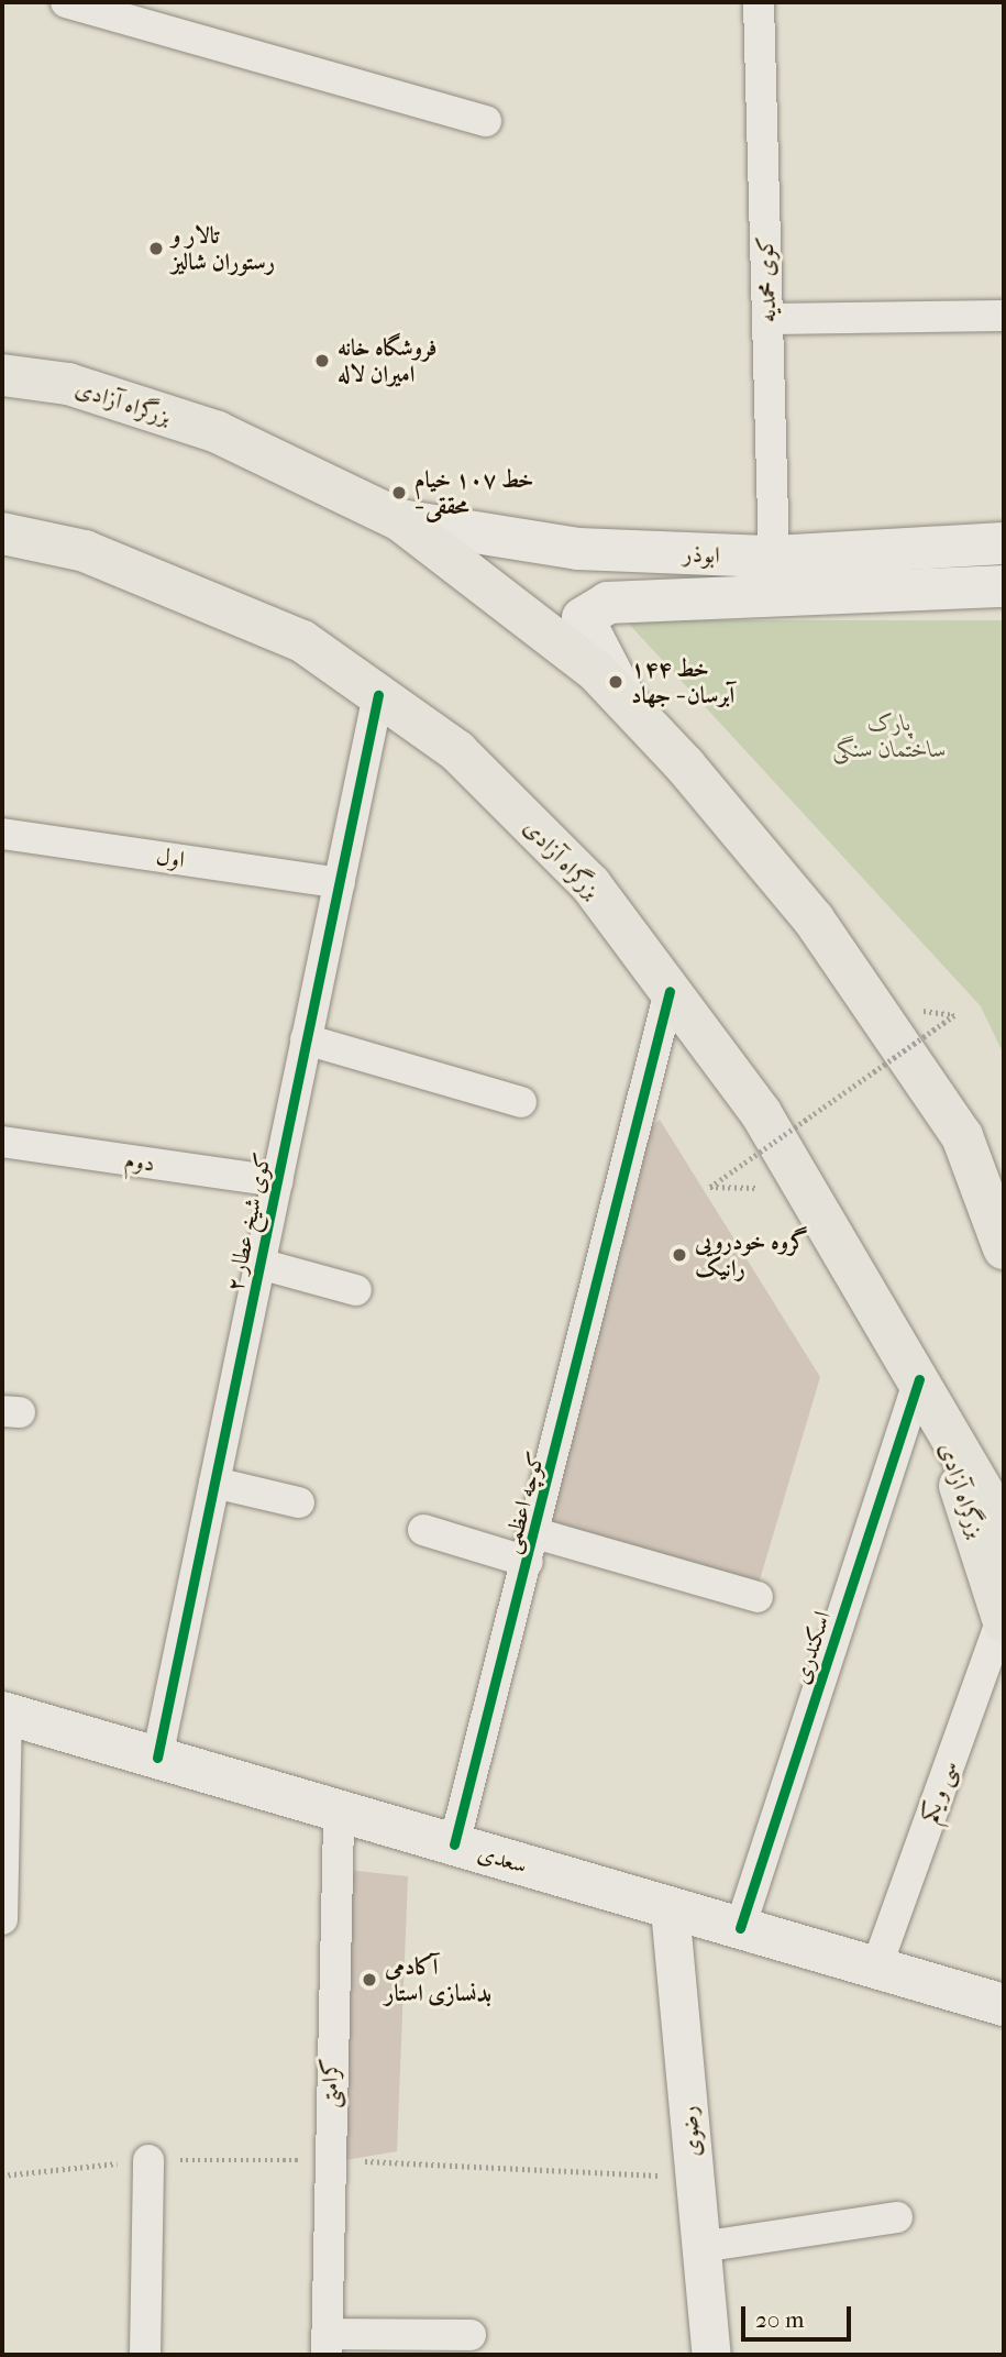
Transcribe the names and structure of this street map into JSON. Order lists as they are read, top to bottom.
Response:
{
  "streets": {
    "highway": ["بزرگراه آزادی"],
    "main road": ["ابوذر", "سعدی"],
    "street": [
      "کوی محمدیه",
      "اول",
      "دوم",
      "کوی شیخ عطار ۲",
      "کوچه اعظمی",
      "اسکندری",
      "سی و یکم",
      "کرامتی",
      "رضوی"
    ]
  },
  "crossings": [
    ["کوی محمدیه", "ابوذر"],
    ["بزرگراه آزادی", "ابوذر"],
    ["بزرگراه آزادی", "کوی شیخ عطار ۲"],
    ["بزرگراه آزادی", "کوچه اعظمی"],
    ["بزرگراه آزادی", "اسکندری"],
    ["بزرگراه آزادی", "سی و یکم"],
    ["اول", "کوی شیخ عطار ۲"],
    ["دوم", "کوی شیخ عطار ۲"],
    ["کوی شیخ عطار ۲", "سعدی"],
    ["کوچه اعظمی", "سعدی"],
    ["اسکندری", "سعدی"],
    ["سی و یکم", "سعدی"],
    ["سعدی", "کرامتی"],
    ["سعدی", "رضوی"]
  ],
  "parks": ["پارک ساختمان سنگی"],
  "places": [
    "تالار و رستوران شالیز",
    "فروشگاه خانه امیران لاله",
    "خط ۱۰۷ خیام - محققی",
    "خط ۱۴۴ آبرسان - جهاد",
    "گروه خودرویی رانیک",
    "آکادمی بدنسازی استار"
  ],
  "scale_bar": "20 m"
}
